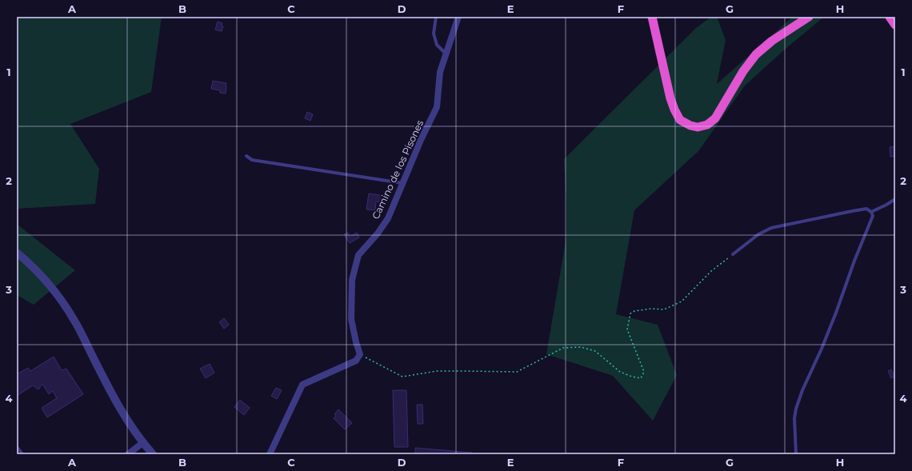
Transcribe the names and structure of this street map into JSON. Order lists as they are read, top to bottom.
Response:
{
  "streets": {
    "street": ["Camino de los Pisones"]
  },
  "grid": {
    "columns": [
      "A",
      "B",
      "C",
      "D",
      "E",
      "F",
      "G",
      "H"
    ],
    "rows": [
      "1",
      "2",
      "3",
      "4"
    ]
  }
}
